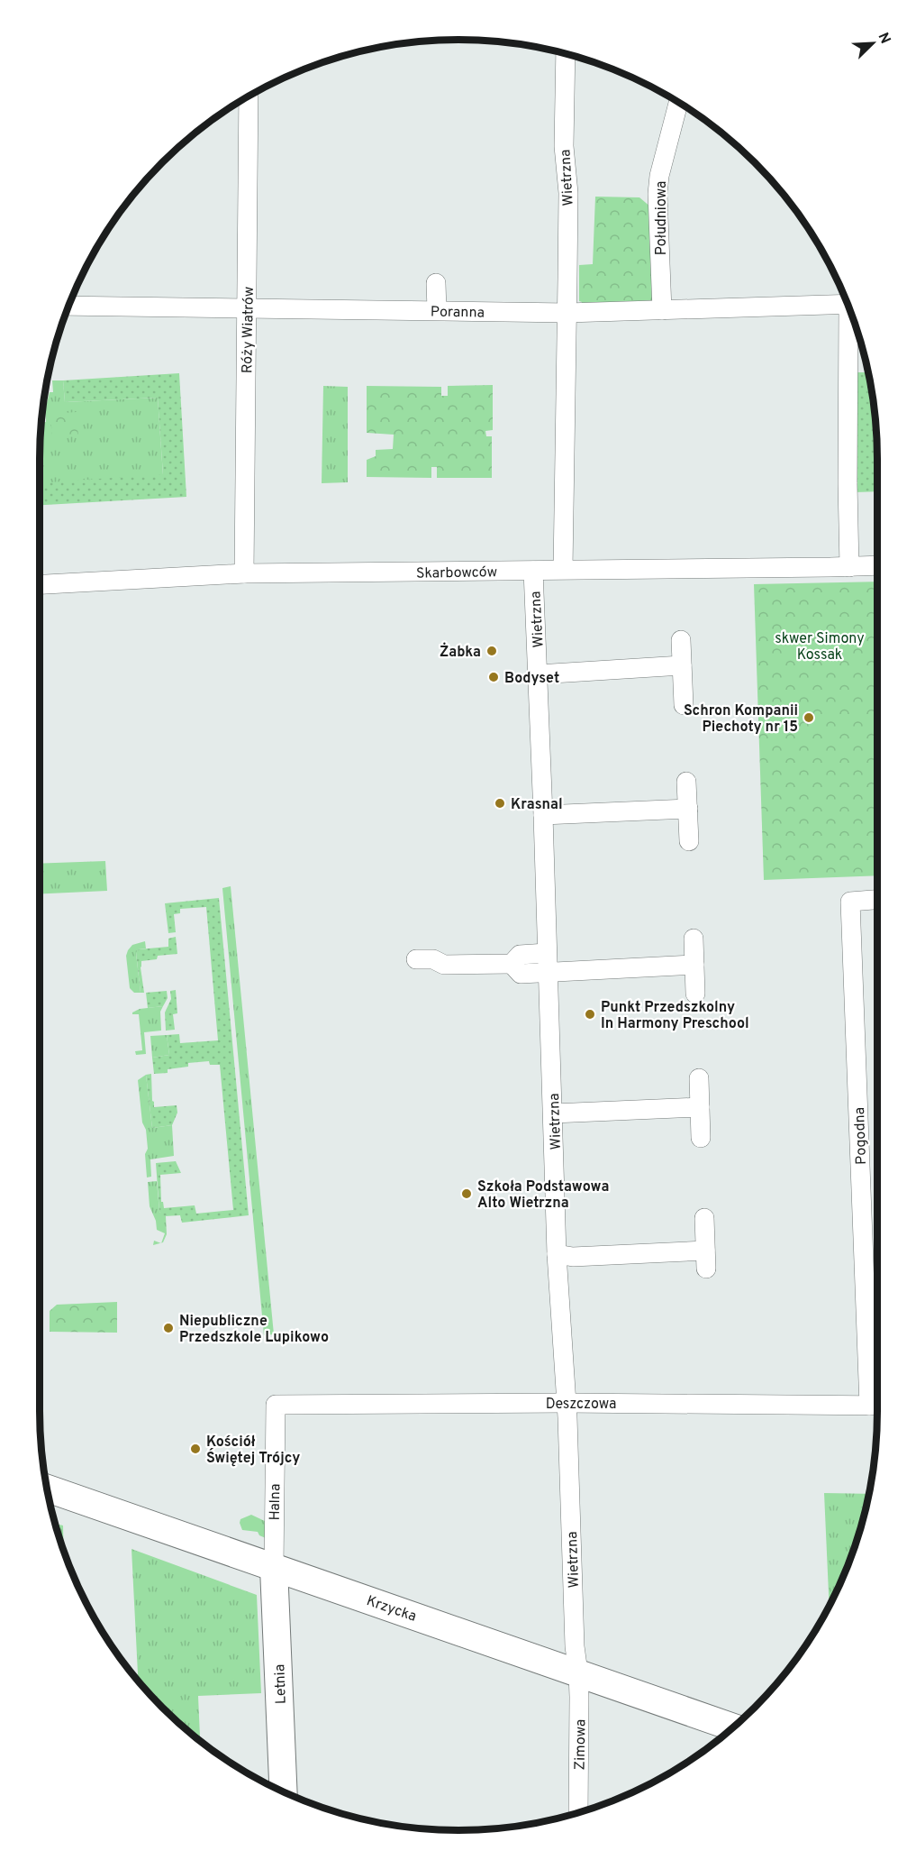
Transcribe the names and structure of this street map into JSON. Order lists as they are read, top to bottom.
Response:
{
  "streets": {
    "street": [
      "Wietrzna",
      "Południowa",
      "Poranna",
      "Róży Wiatrów",
      "Skarbowców",
      "Pogodna",
      "Deszczowa",
      "Halna",
      "Krzycka",
      "Letnia",
      "Zimowa"
    ]
  },
  "crossings": [
    ["Wietrzna", "Poranna"],
    ["Wietrzna", "Skarbowców"],
    ["Wietrzna", "Deszczowa"],
    ["Wietrzna", "Krzycka"],
    ["Wietrzna", "Zimowa"],
    ["Południowa", "Poranna"],
    ["Poranna", "Róży Wiatrów"],
    ["Róży Wiatrów", "Skarbowców"],
    ["Pogodna", "Deszczowa"],
    ["Deszczowa", "Halna"],
    ["Halna", "Krzycka"],
    ["Halna", "Letnia"],
    ["Krzycka", "Letnia"],
    ["Krzycka", "Zimowa"]
  ],
  "parks": ["skwer Simony Kossak"],
  "places": [
    "Żabka",
    "Bodyset",
    "Schron Kompanii Piechoty nr 15",
    "Krasnal",
    "Punkt Przedszkolny In Harmony Preschool",
    "Szkoła Podstawowa Alto Wietrzna",
    "Niepubliczne Przedszkole Lupikowo",
    "Kościół Świętej Trójcy"
  ],
  "north": "top right"
}
